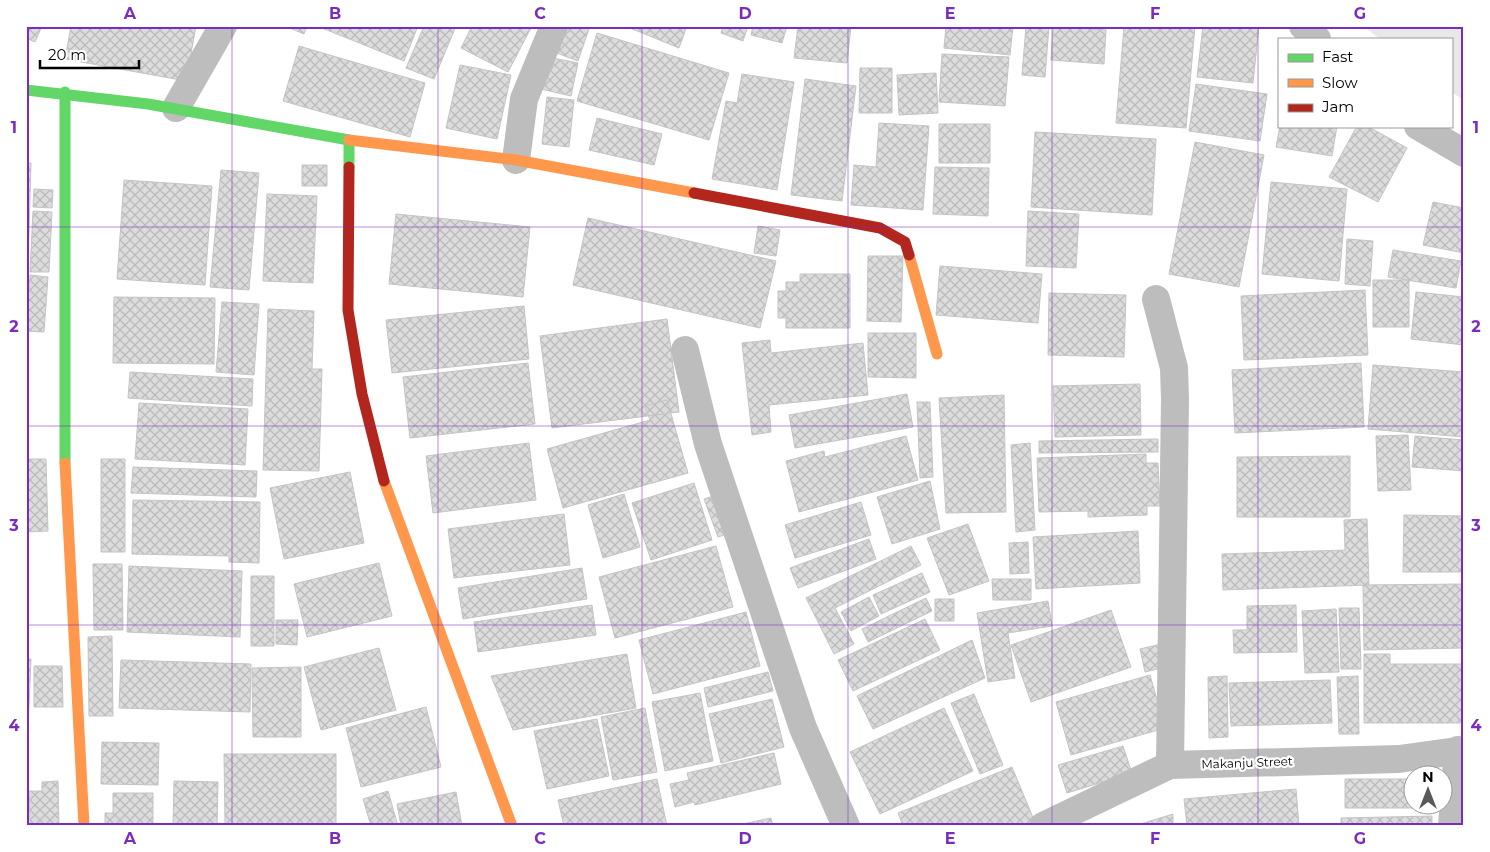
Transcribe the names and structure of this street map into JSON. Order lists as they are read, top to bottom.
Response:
{
  "streets": {
    "street": ["Makanju Street"]
  },
  "legend": ["Fast", "Slow", "Jam"],
  "scale_bar": "20 m",
  "north": "top",
  "grid": {
    "columns": [
      "A",
      "B",
      "C",
      "D",
      "E",
      "F",
      "G"
    ],
    "rows": [
      "1",
      "2",
      "3",
      "4"
    ]
  }
}
